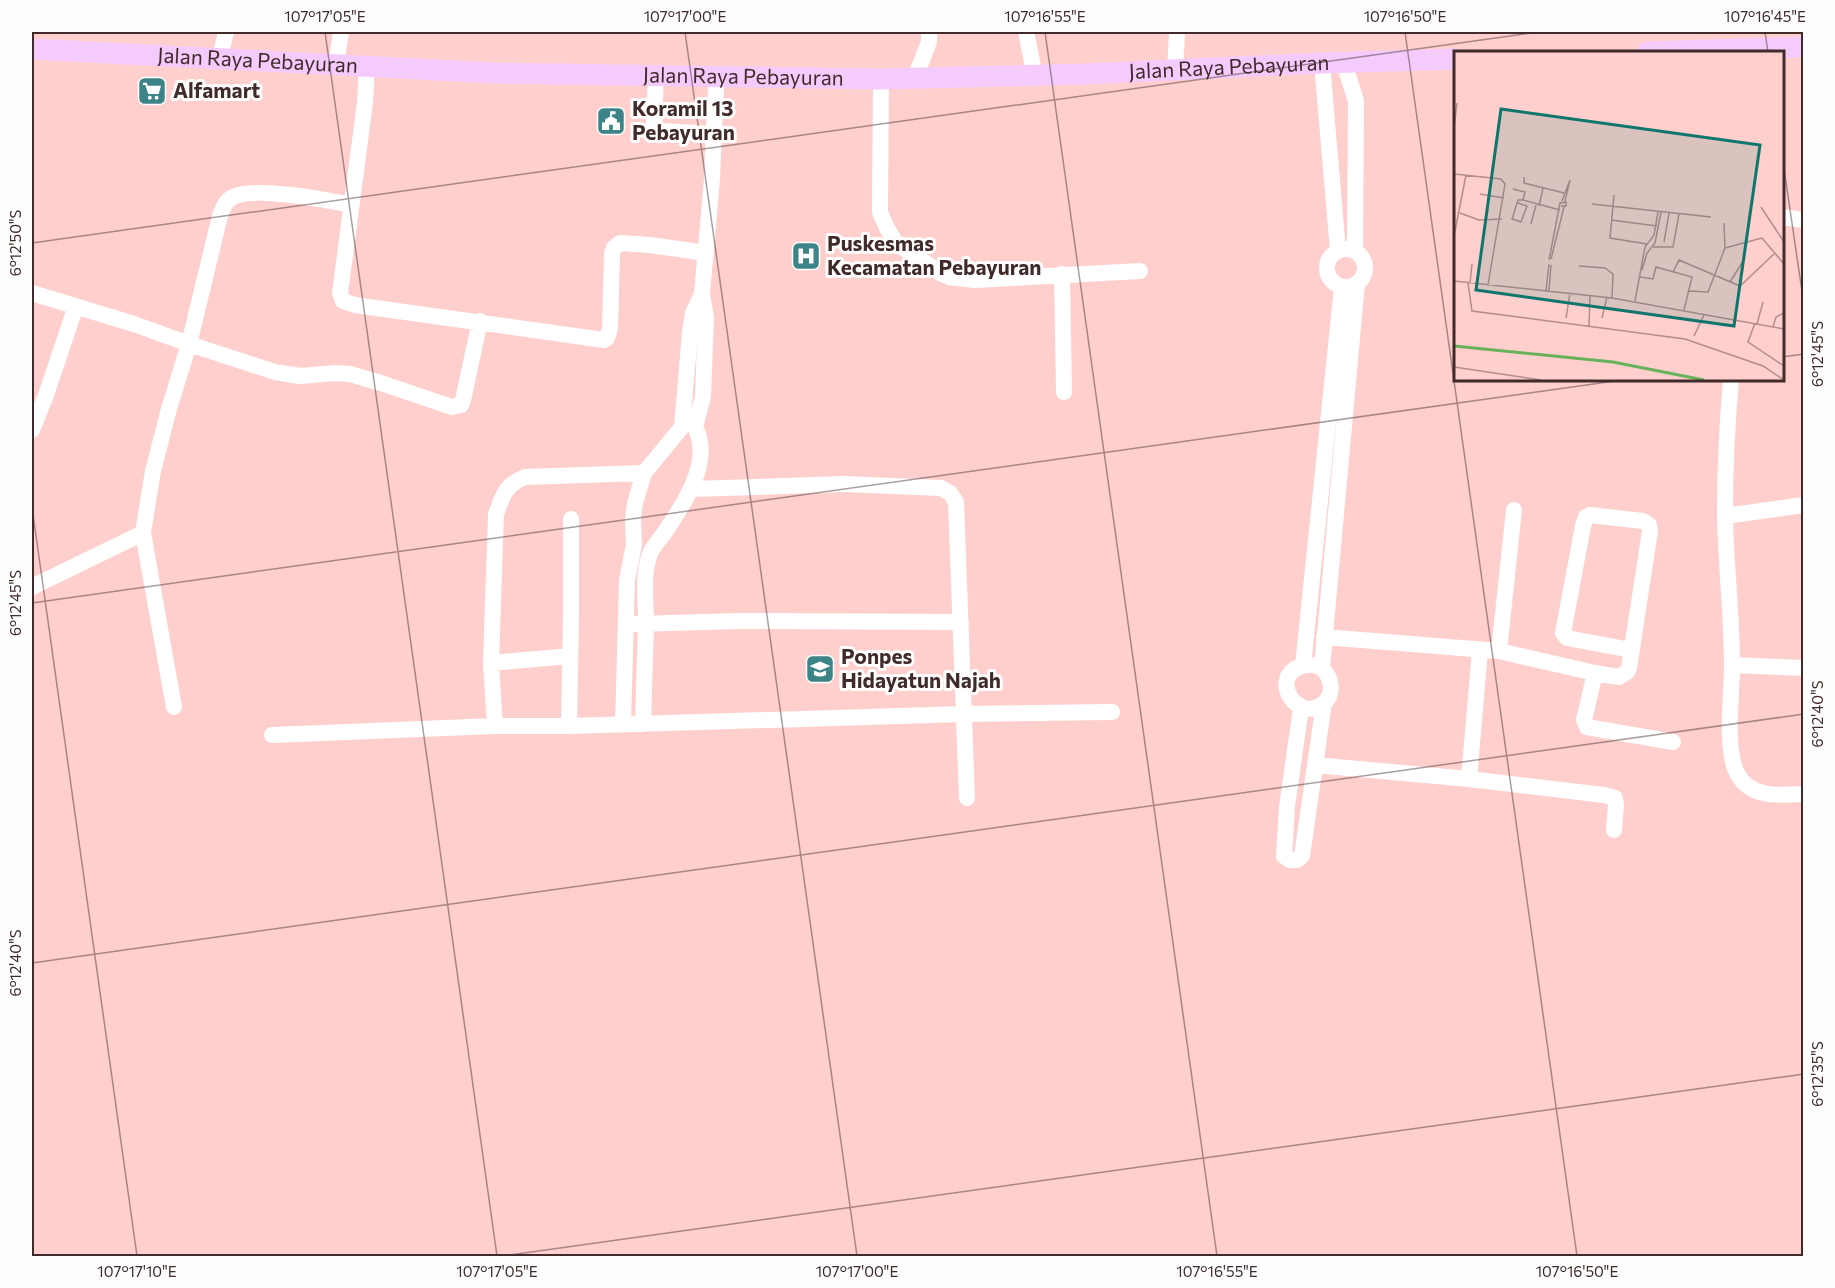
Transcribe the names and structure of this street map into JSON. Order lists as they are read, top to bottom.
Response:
{
  "streets": {
    "main road": ["Jalan Raya Pebayuran"]
  },
  "places": {
    "supermarket": ["Alfamart"],
    "public building": ["Koramil 13 Pebayuran"],
    "hospital": ["Puskesmas Kecamatan Pebayuran"],
    "school or university": ["Ponpes Hidayatun Najah"]
  },
  "coordinates": [
    "107°17'05\"E",
    "107°17'00\"E",
    "107°16'55\"E",
    "107°16'50\"E",
    "107°16'45\"E",
    "6°12'50\"S",
    "6°12'45\"S",
    "6°12'40\"S",
    "6°12'35\"S",
    "107°17'10\"E"
  ]
}
